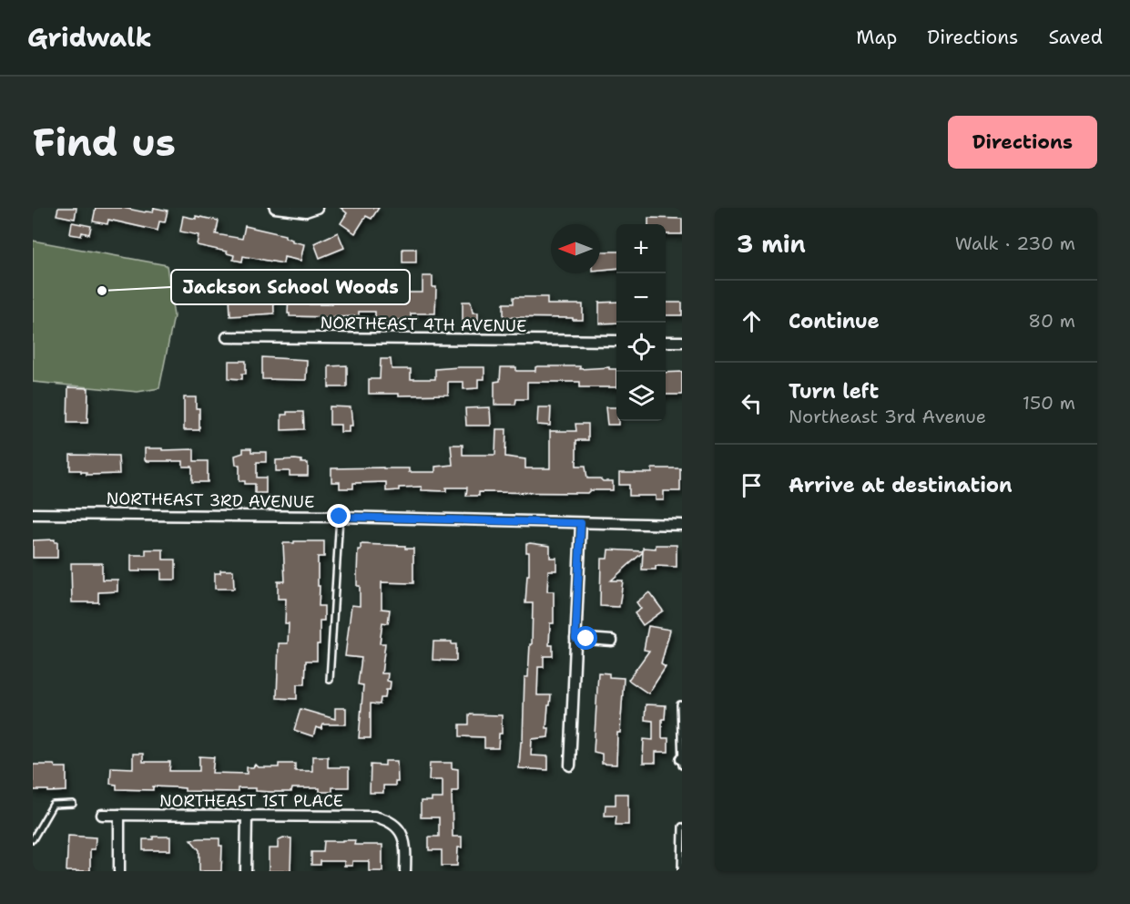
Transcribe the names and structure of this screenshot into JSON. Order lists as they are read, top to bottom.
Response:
{
  "streets": {
    "street": ["NORTHEAST 4TH AVENUE", "NORTHEAST 3RD AVENUE", "NORTHEAST 1ST PLACE"]
  },
  "places": ["Jackson School Woods"],
  "north": "left",
  "page": {
    "header": "Gridwalk",
    "nav": ["Map", "Directions", "Saved"],
    "buttons": "Directions",
    "title": "Find us",
    "heading": ["3 min", "Walk · 230 m"],
    "map_buttons": ["+", "−"],
    "list": [
      ["Continue", "80 m"],
      ["Turn left", "Northeast 3rd Avenue", "150 m"],
      "Arrive at destination"
    ]
  }
}
